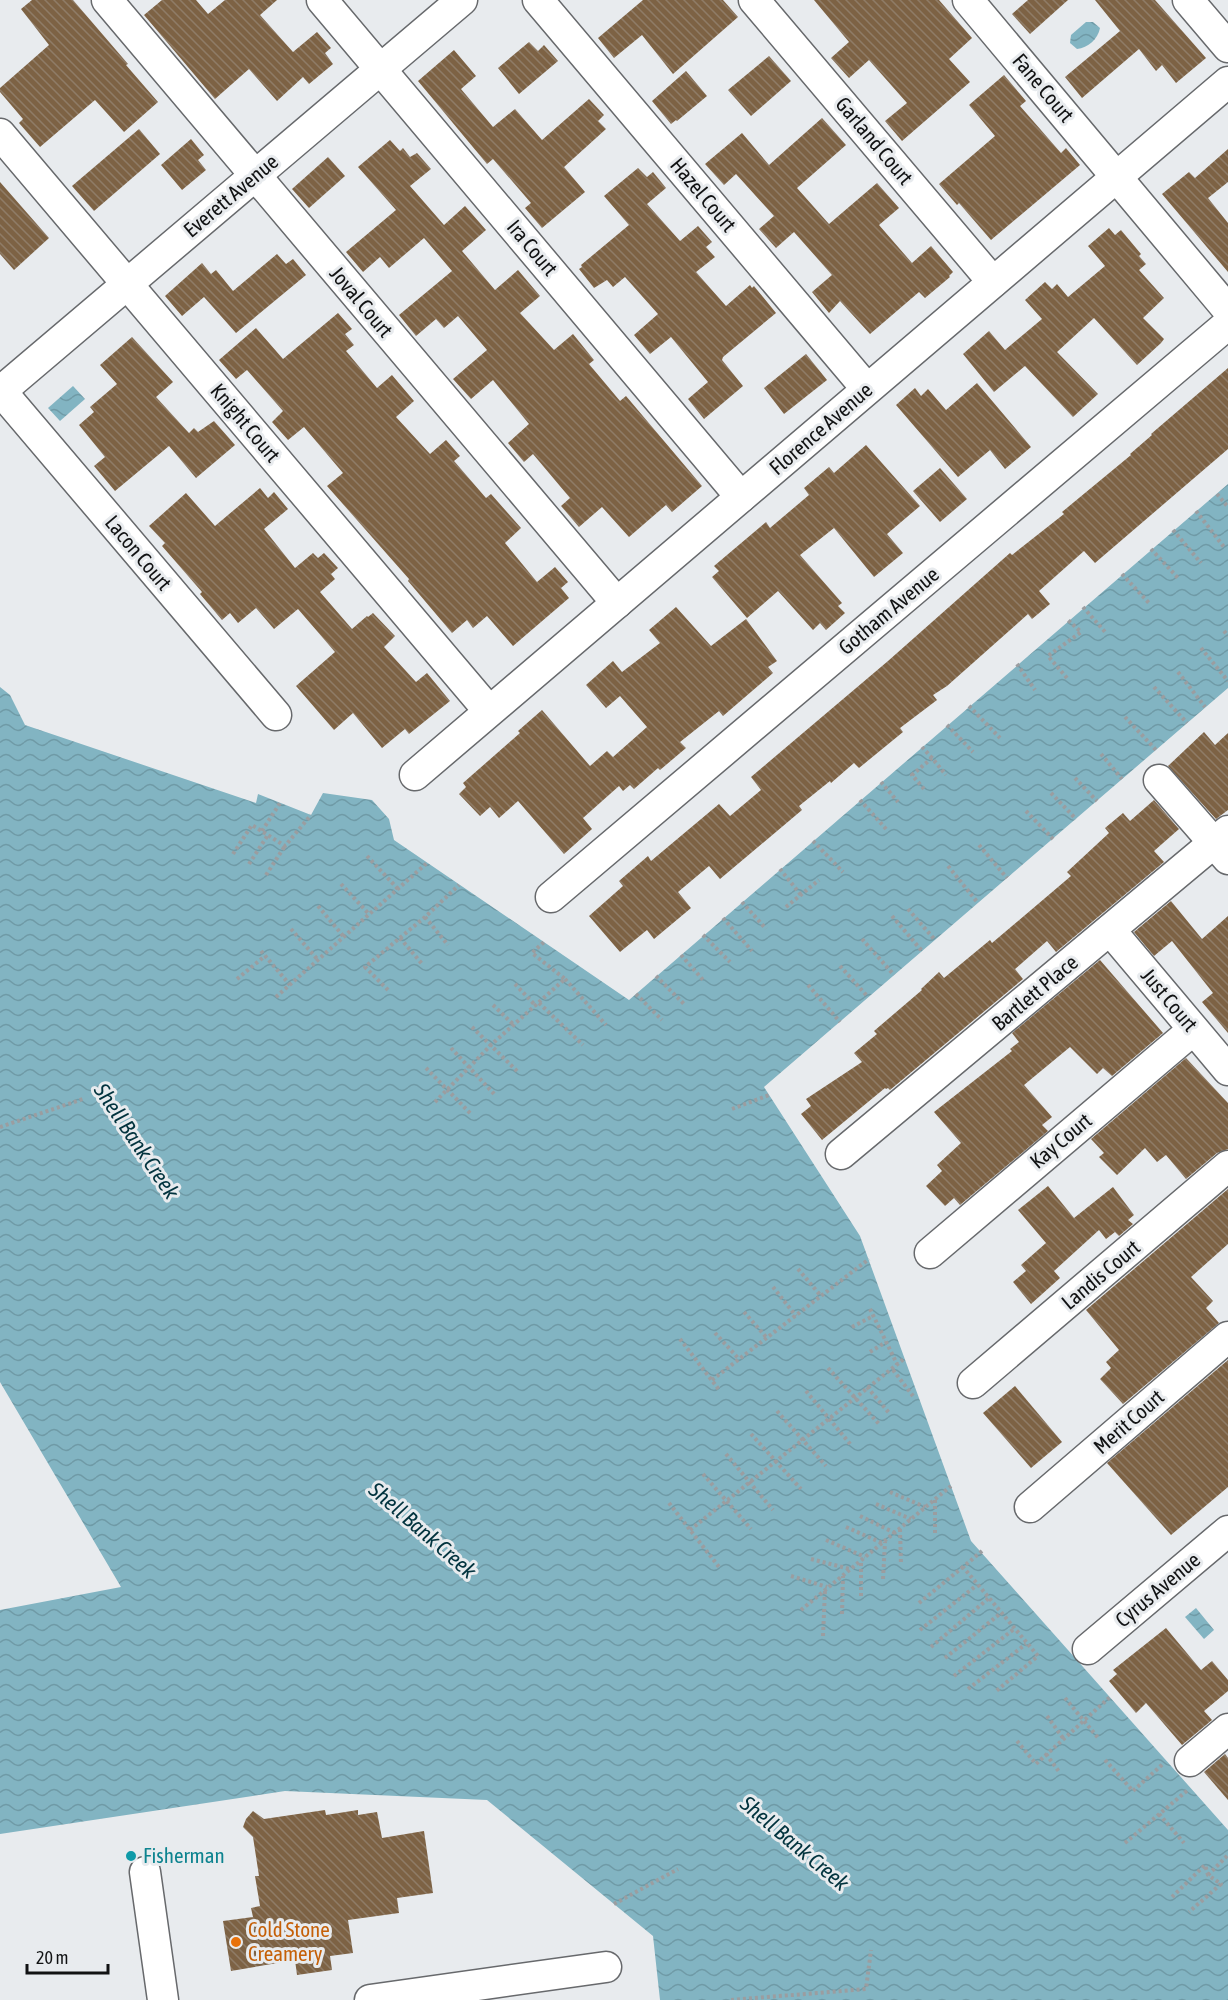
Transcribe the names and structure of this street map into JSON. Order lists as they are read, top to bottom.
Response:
{
  "streets": {
    "street": [
      "Fane Court",
      "Garland Court",
      "Hazel Court",
      "Everett Avenue",
      "Ira Court",
      "Joval Court",
      "Knight Court",
      "Florence Avenue",
      "Lacon Court",
      "Gotham Avenue",
      "Bartlett Place",
      "Just Court",
      "Kay Court",
      "Landis Court",
      "Merit Court",
      "Cyrus Avenue"
    ]
  },
  "crossings": [
    ["Fane Court", "Florence Avenue"],
    ["Garland Court", "Florence Avenue"],
    ["Hazel Court", "Florence Avenue"],
    ["Everett Avenue", "Ira Court"],
    ["Everett Avenue", "Joval Court"],
    ["Everett Avenue", "Knight Court"],
    ["Everett Avenue", "Lacon Court"],
    ["Ira Court", "Florence Avenue"],
    ["Joval Court", "Florence Avenue"],
    ["Knight Court", "Florence Avenue"],
    ["Bartlett Place", "Just Court"],
    ["Just Court", "Kay Court"]
  ],
  "water": ["Shell Bank Creek"],
  "places": ["Fisherman", "Cold Stone Creamery"],
  "scale_bar": "20 m"
}
